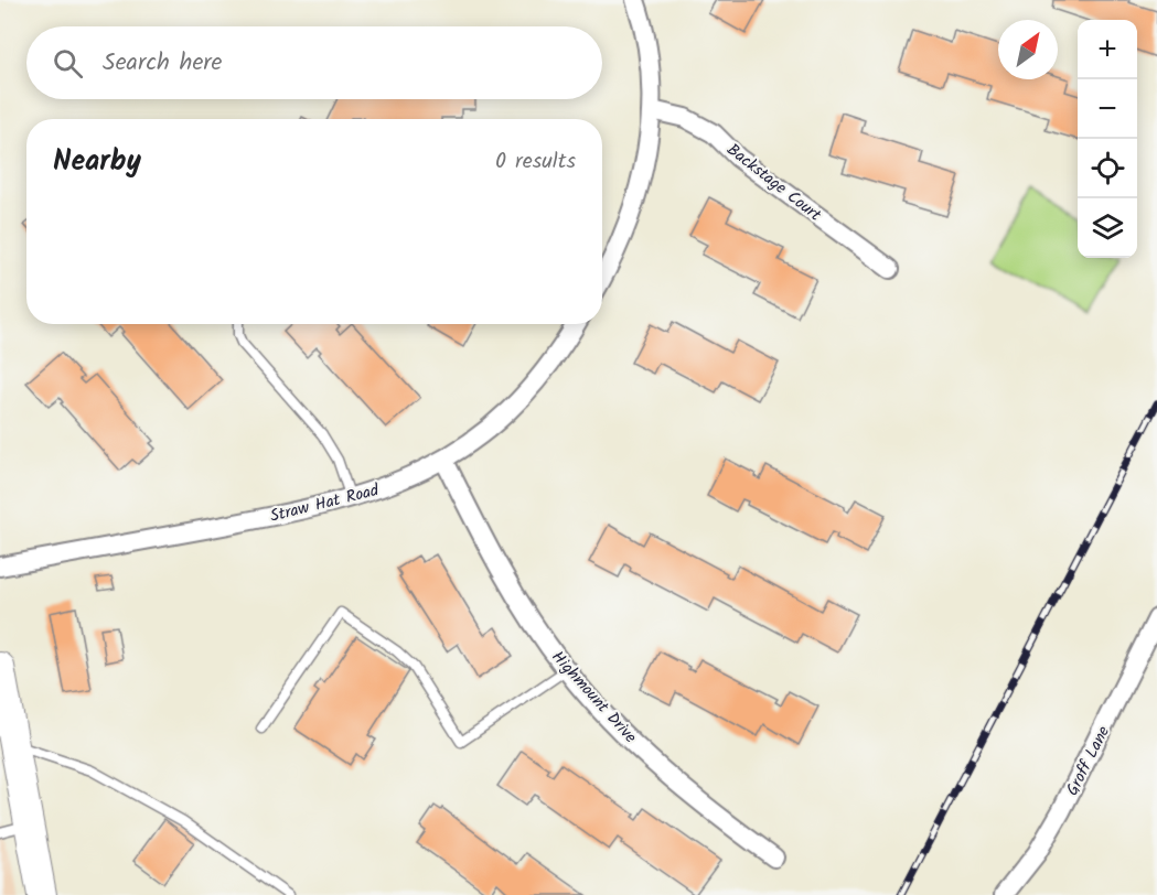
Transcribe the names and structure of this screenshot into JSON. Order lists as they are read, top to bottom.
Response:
{
  "streets": {
    "street": [
      "Backstage Court",
      "Straw Hat Road",
      "Highmount Drive",
      "Groff Lane"
    ]
  },
  "crossings": [
    ["Straw Hat Road", "Highmount Drive"]
  ],
  "north": "top right",
  "page": {
    "map_buttons": ["+", "−"],
    "search": "Search here",
    "heading": ["Nearby", "0 results"]
  }
}
